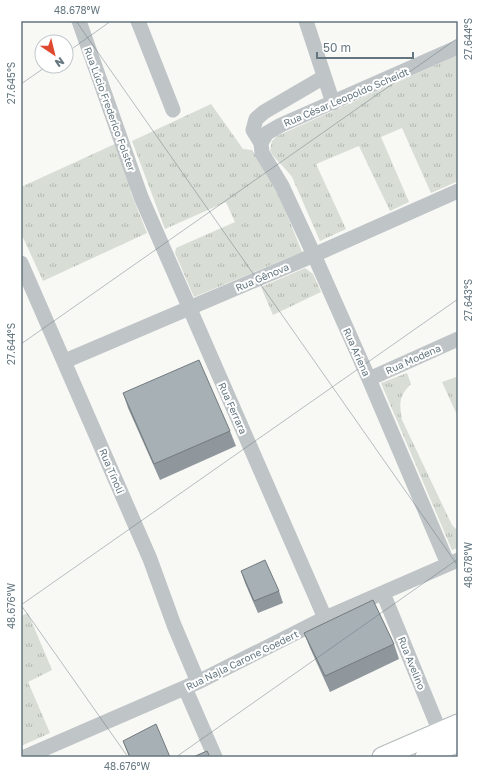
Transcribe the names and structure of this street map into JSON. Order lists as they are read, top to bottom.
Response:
{
  "streets": {
    "street": [
      "Rua César Leopoldo Scheidt",
      "Rua Lúcio Frederico Folster",
      "Rua Gênova",
      "Rua Ariena",
      "Rua Modena",
      "Rua Ferrara",
      "Rua Tínoli",
      "Rua Najla Carone Goedert",
      "Rua Avelino"
    ]
  },
  "crossings": [
    ["Rua César Leopoldo Scheidt", "Rua Ariena"],
    ["Rua Lúcio Frederico Folster", "Rua Ferrara"],
    ["Rua Gênova", "Rua Ariena"],
    ["Rua Gênova", "Rua Ferrara"],
    ["Rua Gênova", "Rua Tínoli"],
    ["Rua Ariena", "Rua Modena"],
    ["Rua Ariena", "Rua Najla Carone Goedert"],
    ["Rua Ferrara", "Rua Najla Carone Goedert"],
    ["Rua Tínoli", "Rua Najla Carone Goedert"],
    ["Rua Najla Carone Goedert", "Rua Avelino"]
  ],
  "scale_bar": "50 m",
  "north": "bottom right",
  "coordinates": [
    "48.678°W",
    "27.644°S",
    "27.645°S",
    "27.643°S",
    "48.676°W"
  ]
}
